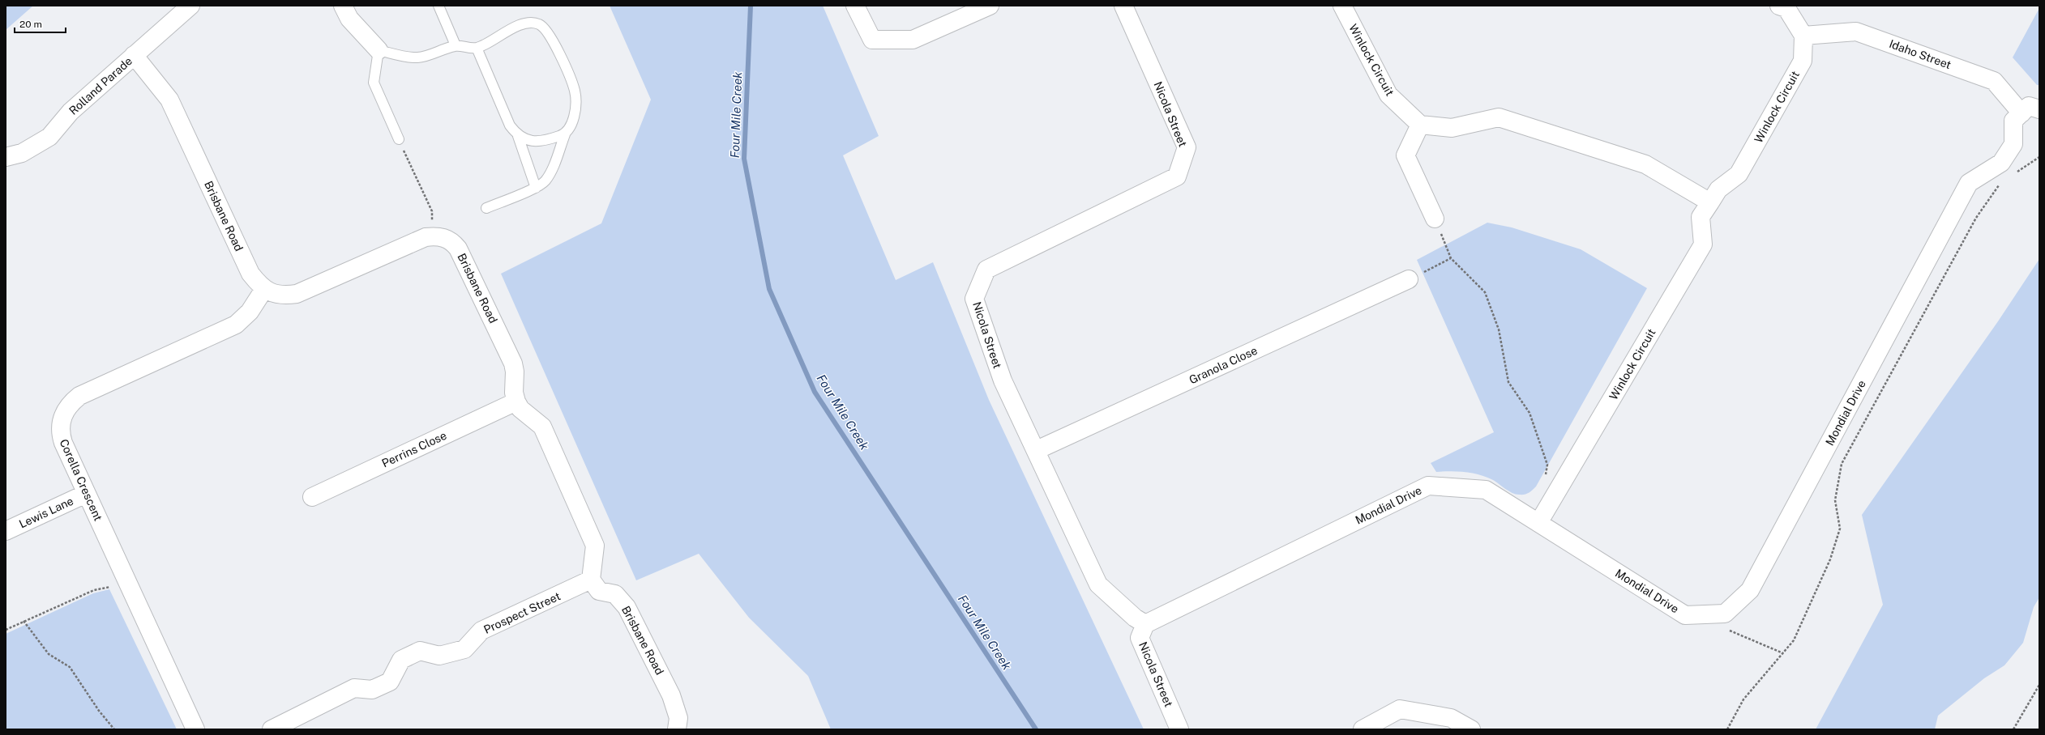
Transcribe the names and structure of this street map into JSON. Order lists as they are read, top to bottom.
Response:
{
  "streets": {
    "street": [
      "Idaho Street",
      "Winlock Circuit",
      "Rolland Parade",
      "Nicola Street",
      "Brisbane Road",
      "Granola Close",
      "Mondial Drive",
      "Perrins Close",
      "Corella Crescent",
      "Lewis Lane",
      "Prospect Street"
    ]
  },
  "crossings": [
    ["Idaho Street", "Winlock Circuit"],
    ["Idaho Street", "Mondial Drive"],
    ["Winlock Circuit", "Mondial Drive"],
    ["Rolland Parade", "Brisbane Road"],
    ["Nicola Street", "Granola Close"],
    ["Nicola Street", "Mondial Drive"],
    ["Brisbane Road", "Perrins Close"],
    ["Brisbane Road", "Corella Crescent"],
    ["Brisbane Road", "Prospect Street"],
    ["Corella Crescent", "Lewis Lane"]
  ],
  "water": ["Four Mile Creek"],
  "scale_bar": "20 m"
}
